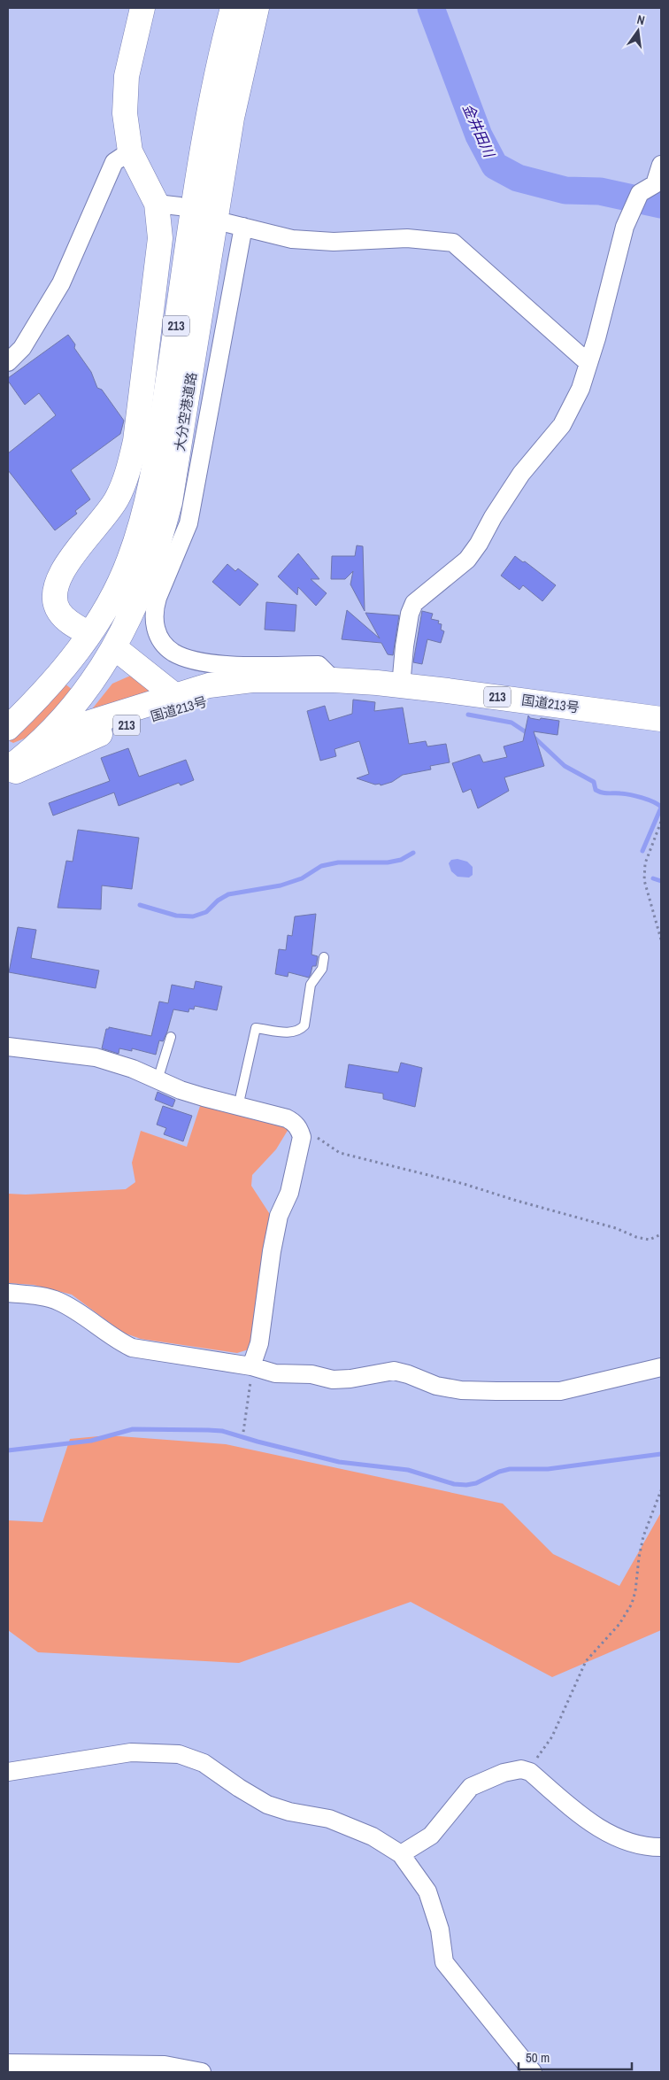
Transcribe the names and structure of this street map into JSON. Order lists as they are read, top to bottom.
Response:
{
  "streets": {
    "main road": ["213", "大分空港道路", "国道213号"]
  },
  "crossings": [
    ["大分空港道路", "国道213号"]
  ],
  "water": ["金井田川"],
  "scale_bar": "50 m",
  "north": "top"
}
